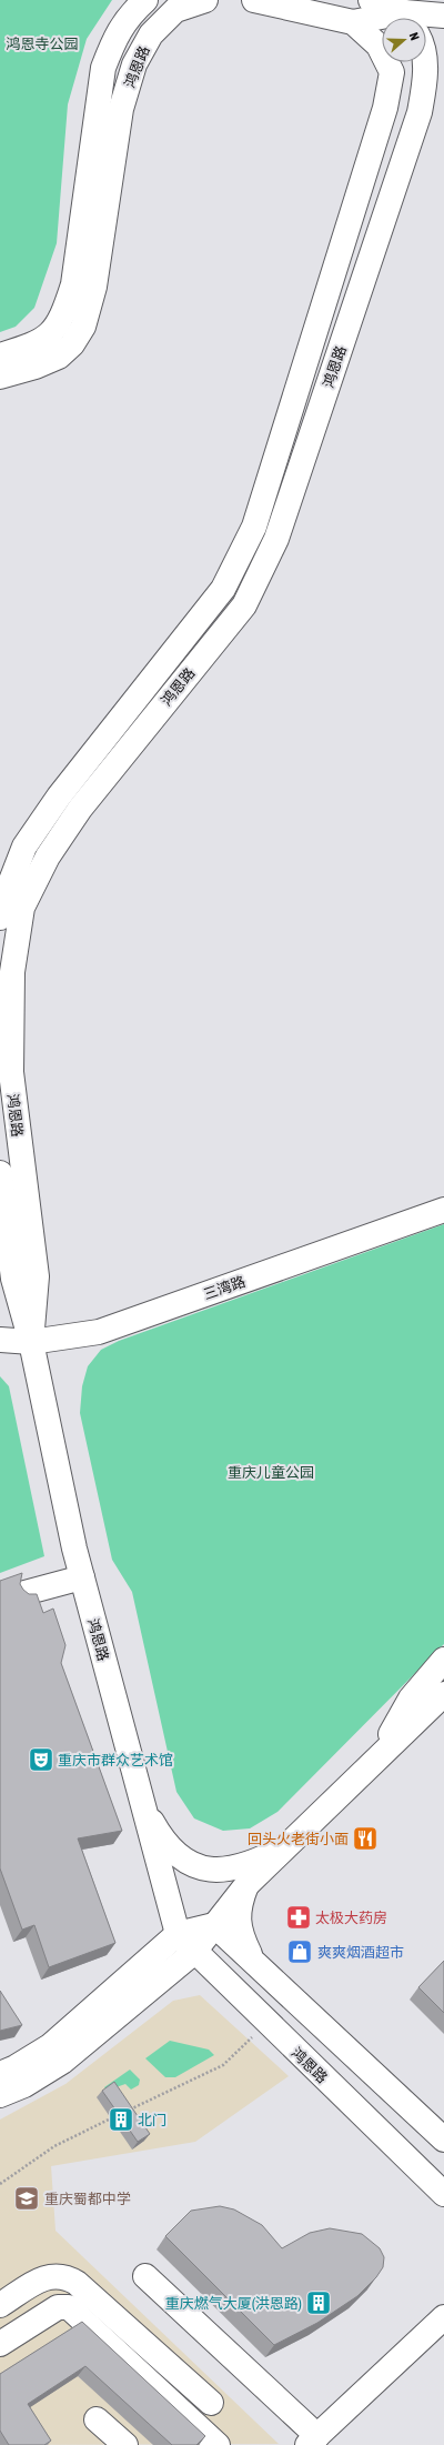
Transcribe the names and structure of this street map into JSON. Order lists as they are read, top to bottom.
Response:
{
  "streets": {
    "main road": ["鸿恩路", "三湾路"]
  },
  "crossings": [
    ["鸿恩路", "三湾路"]
  ],
  "parks": ["鸿恩寺公园", "重庆儿童公园"],
  "places": {
    "theatre": ["重庆市群众艺术馆"],
    "restaurant": ["回头火老街小面"],
    "pharmacy": ["太极大药房"],
    "shop": ["爽爽烟酒超市"],
    "building": ["北门", "重庆燃气大厦(洪恩路)"],
    "school or university": ["重庆蜀都中学"]
  },
  "north": "right"
}
